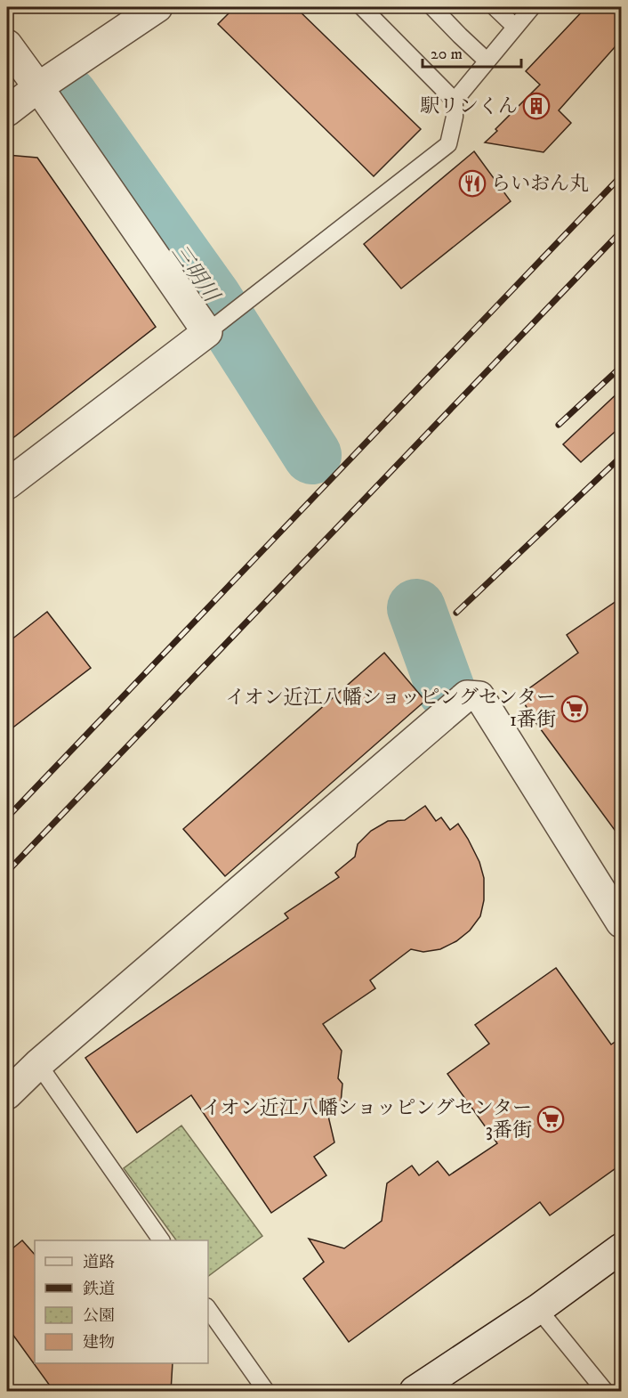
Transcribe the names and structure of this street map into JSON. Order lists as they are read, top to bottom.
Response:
{
  "water": ["三明川"],
  "places": {
    "building": ["駅リンくん"],
    "restaurant": ["らいおん丸"],
    "supermarket": ["イオン近江八幡ショッピングセンター 1番街", "イオン近江八幡ショッピングセンター 3番街"]
  },
  "legend": [
    "道路",
    "鉄道",
    "公園",
    "建物"
  ],
  "scale_bar": "20 m"
}
